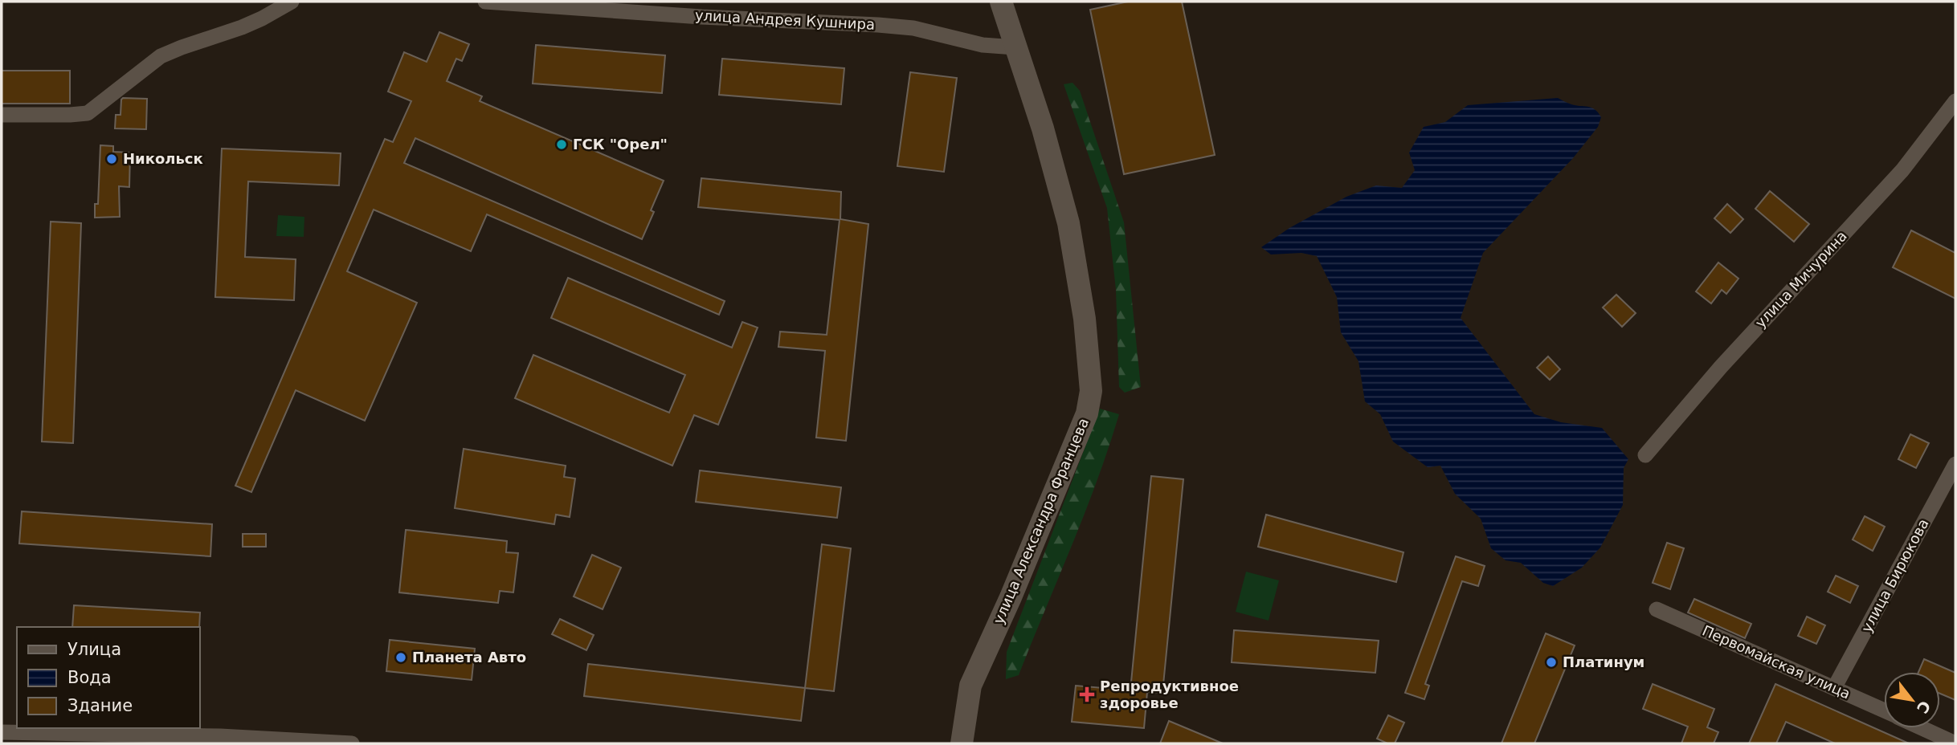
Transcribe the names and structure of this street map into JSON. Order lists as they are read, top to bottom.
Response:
{
  "streets": {
    "street": [
      "улица Андрея Кушнира",
      "улица Мичурина",
      "улица Александра Францева",
      "улица Бирюкова",
      "Первомайская улица"
    ]
  },
  "crossings": [
    ["улица Андрея Кушнира", "улица Александра Францева"],
    ["улица Бирюкова", "Первомайская улица"]
  ],
  "places": {
    "other": [
      "ГСК \"Орел\"",
      "Никольск",
      "Планета Авто",
      "Платинум"
    ],
    "health": ["Репродуктивное здоровье"]
  },
  "legend": ["Улица", "Вода", "Здание"],
  "north": "bottom right"
}
